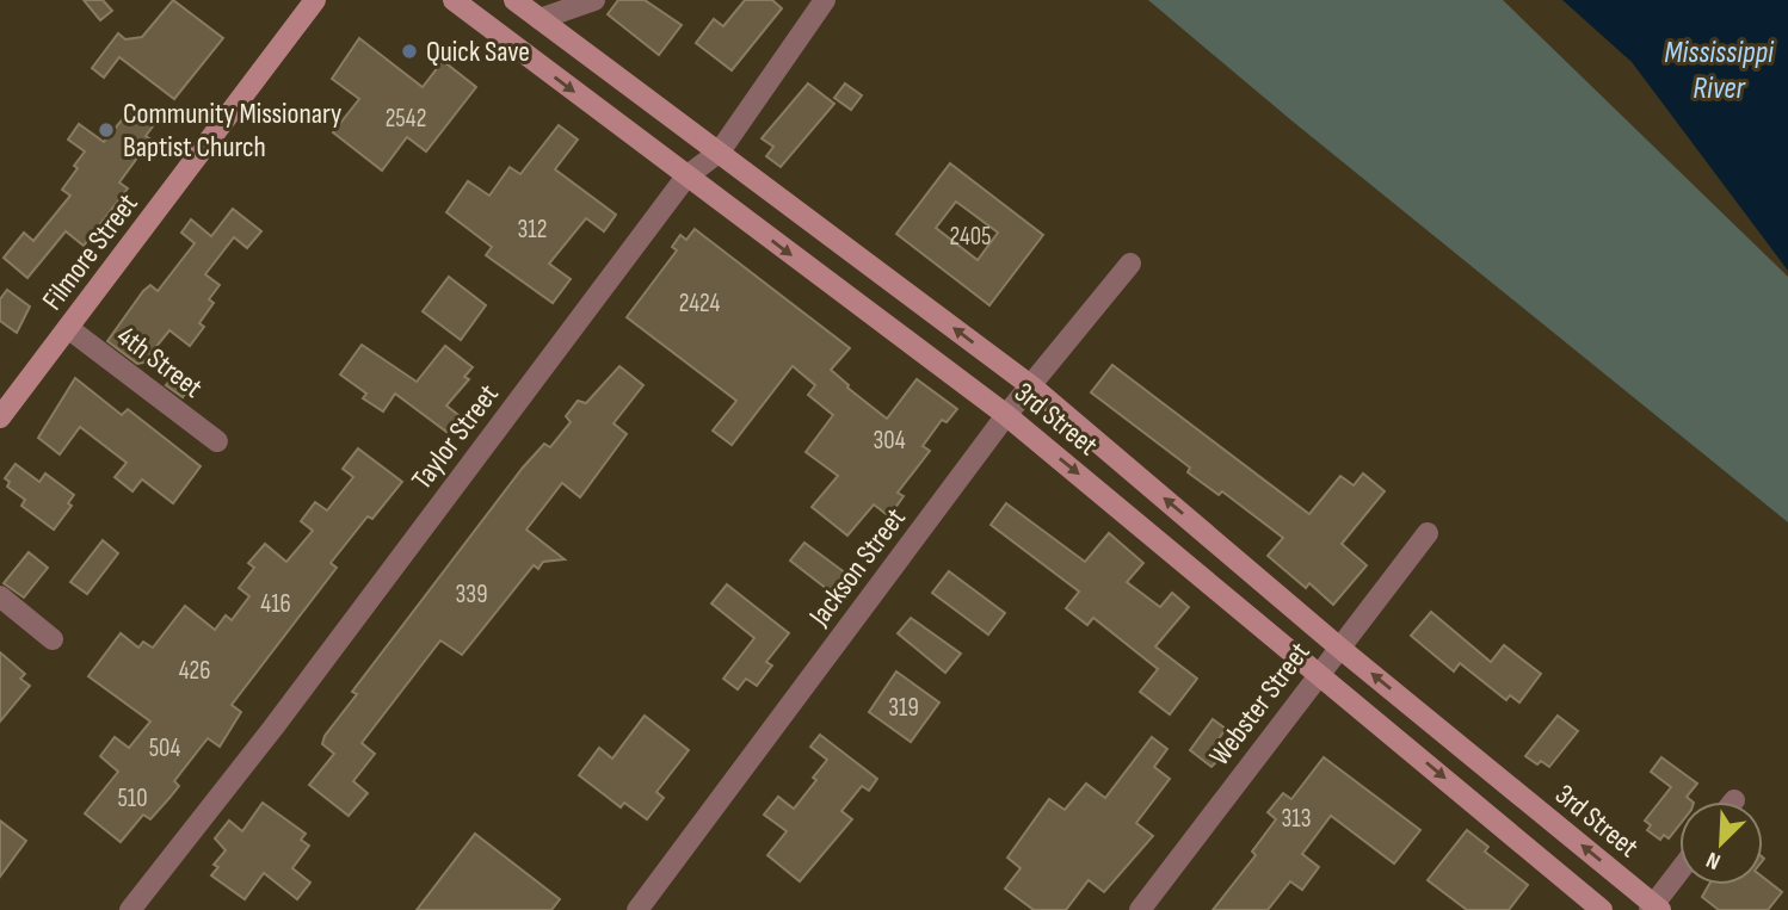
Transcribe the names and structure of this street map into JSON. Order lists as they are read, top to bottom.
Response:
{
  "streets": {
    "main road": ["Filmore Street", "3rd Street"],
    "street": [
      "4th Street",
      "Taylor Street",
      "Jackson Street",
      "Webster Street"
    ]
  },
  "crossings": [
    ["Filmore Street", "4th Street"],
    ["3rd Street", "Taylor Street"],
    ["3rd Street", "Jackson Street"],
    ["3rd Street", "Webster Street"]
  ],
  "water": ["Mississippi River"],
  "places": ["Quick Save", "Community Missionary Baptist Church"],
  "house_numbers": [
    "2542",
    "312",
    "2405",
    "2424",
    "304",
    "339",
    "416",
    "426",
    "319",
    "504",
    "510",
    "313"
  ],
  "north": "bottom left"
}
